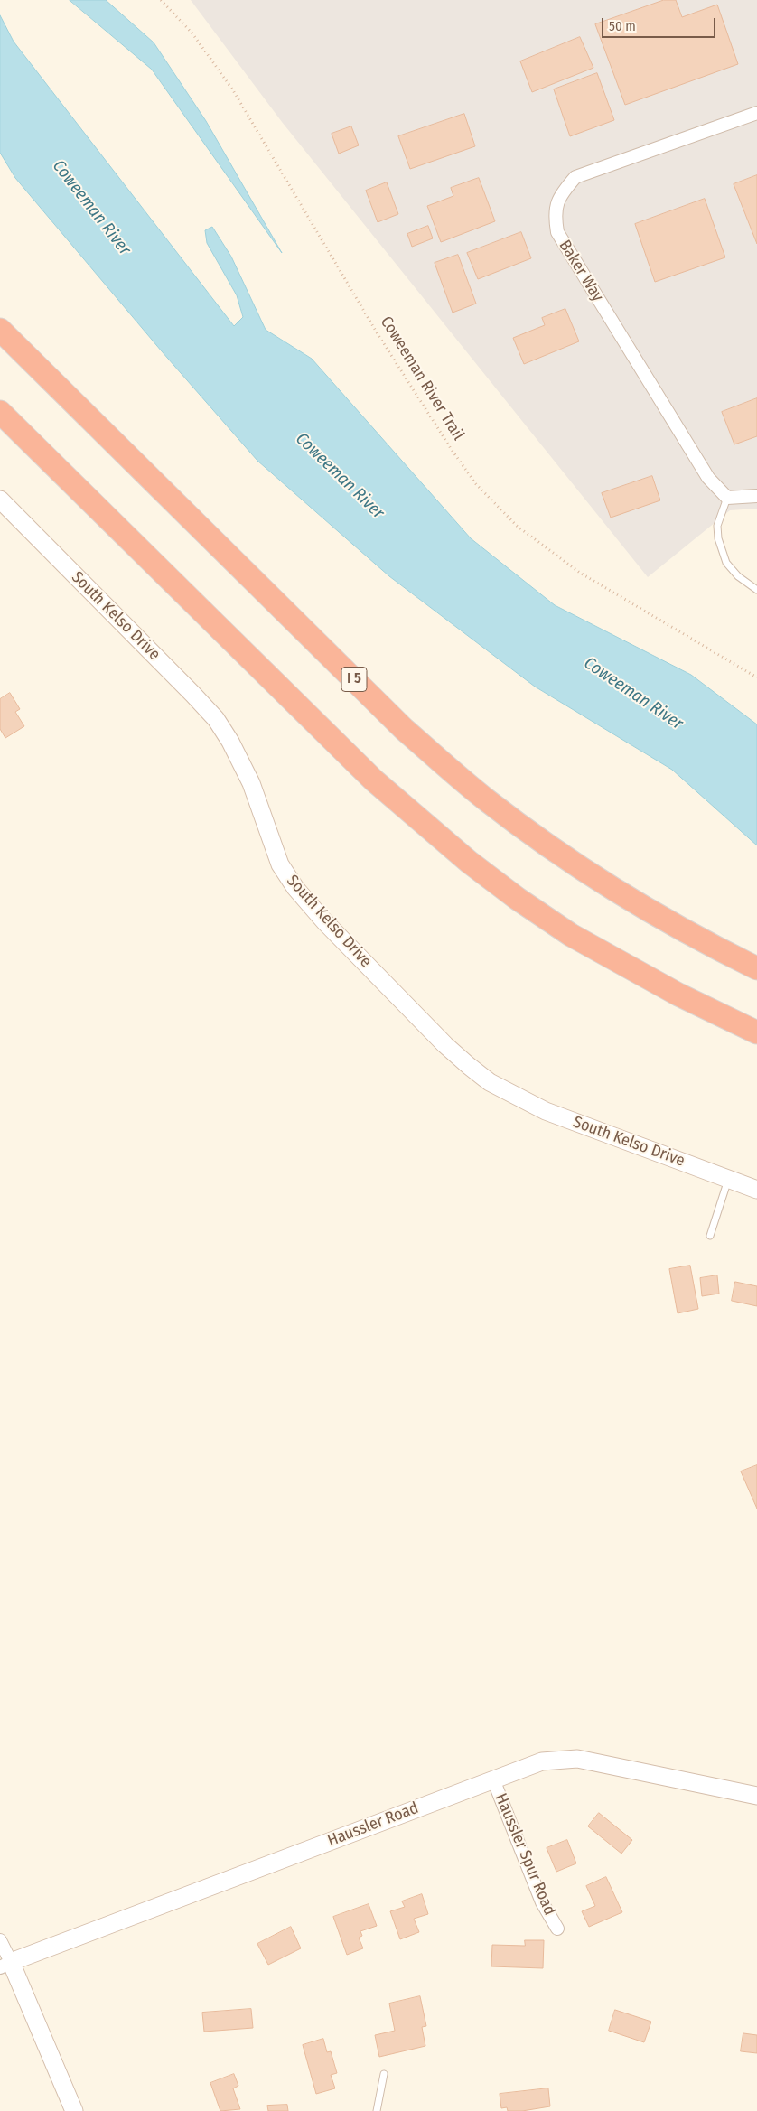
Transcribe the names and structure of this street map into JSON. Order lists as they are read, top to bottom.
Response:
{
  "streets": {
    "highway": ["I 5"],
    "main road": ["South Kelso Drive", "Haussler Road"],
    "street": ["Baker Way", "Haussler Spur Road"],
    "path": ["Coweeman River Trail"]
  },
  "crossings": [
    ["Haussler Road", "Haussler Spur Road"]
  ],
  "water": ["Coweeman River"],
  "scale_bar": "50 m"
}
